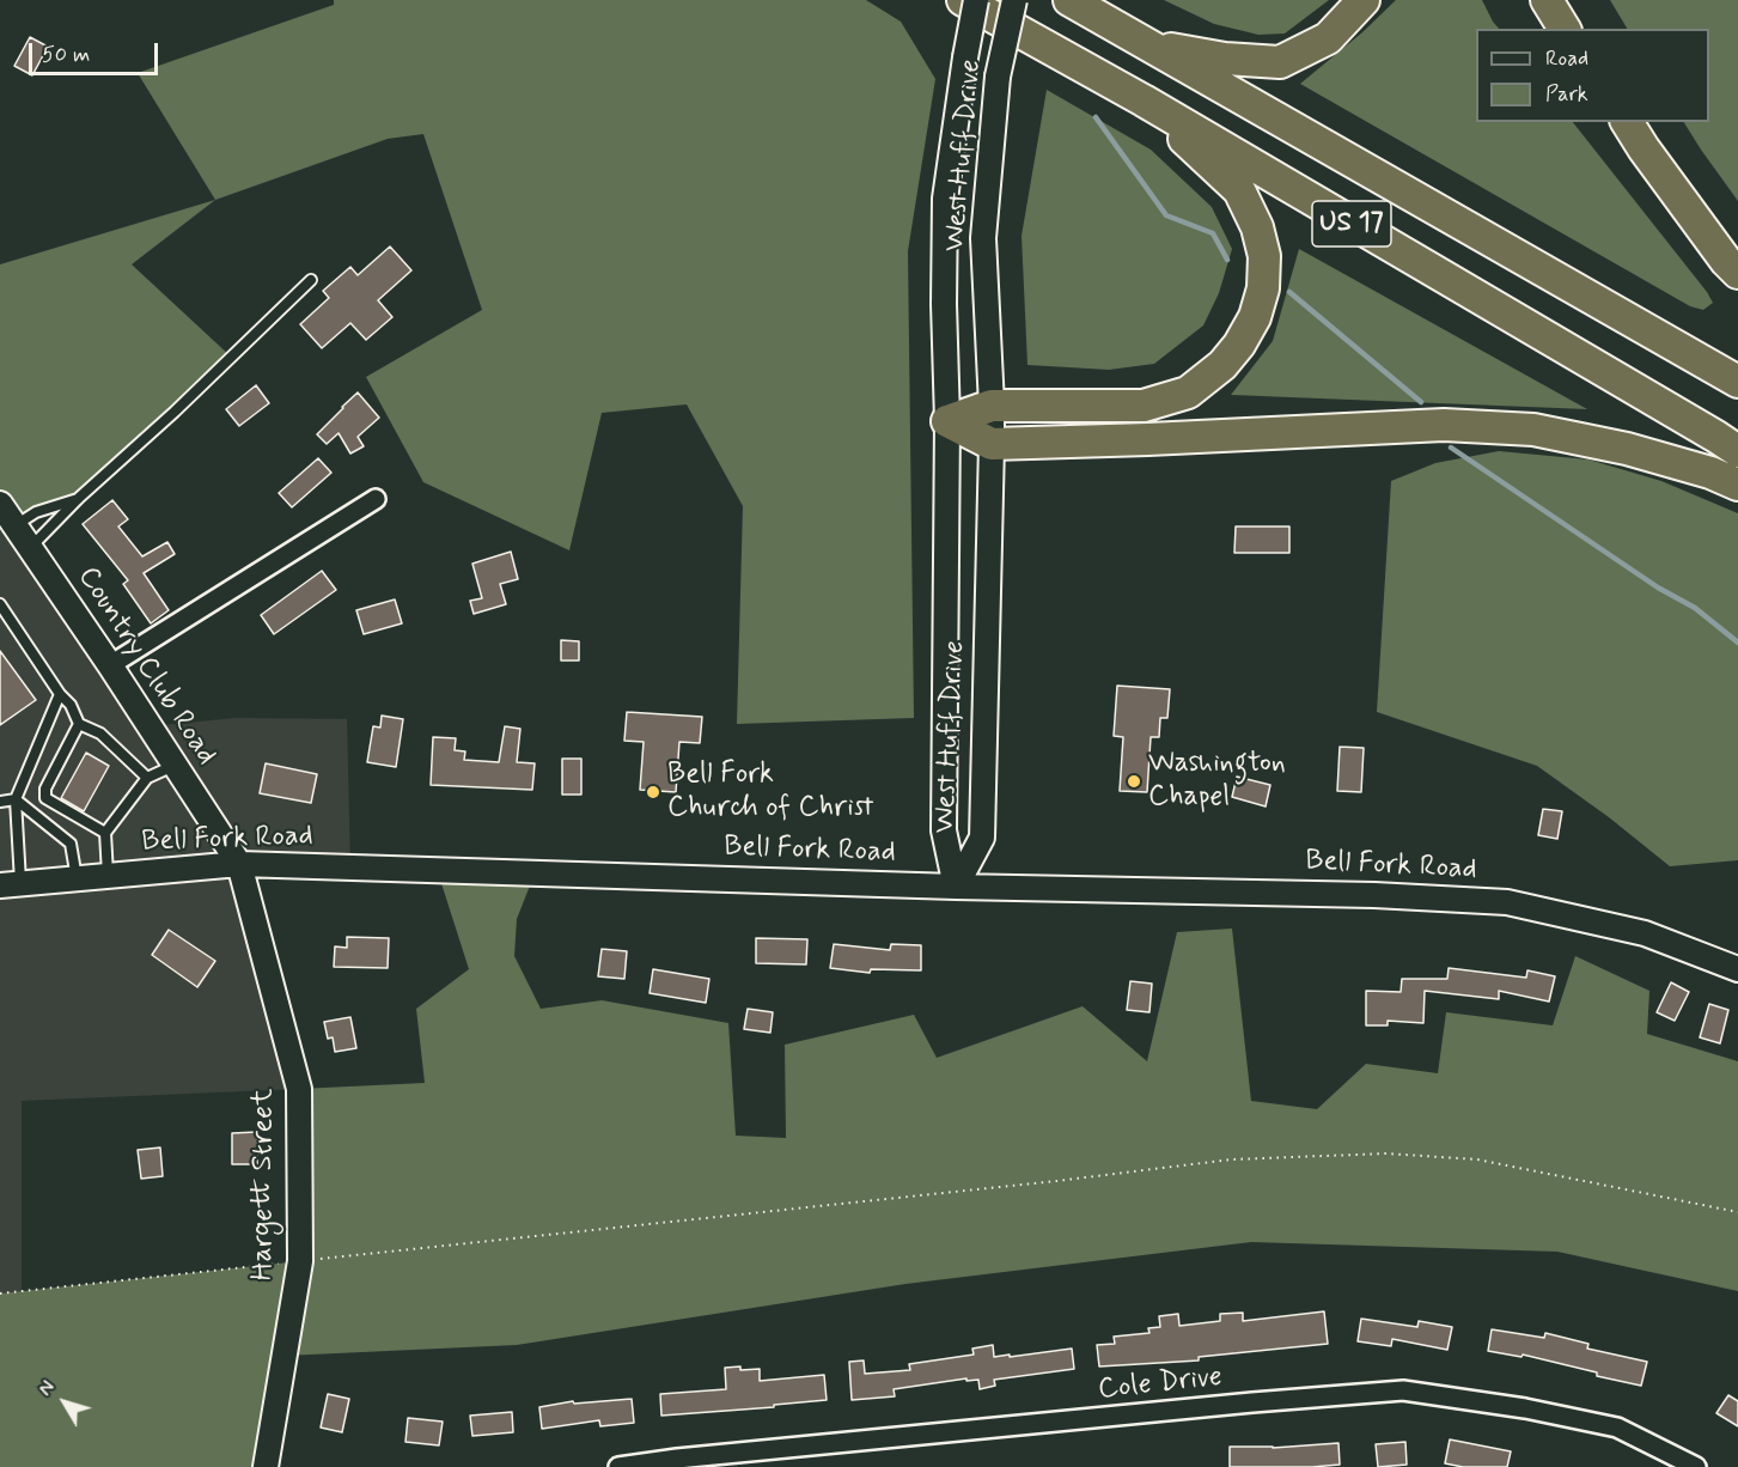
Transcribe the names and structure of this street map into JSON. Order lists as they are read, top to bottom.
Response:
{
  "streets": {
    "highway": ["US 17"],
    "main road": [
      "West Huff Drive",
      "Country Club Road",
      "Bell Fork Road",
      "Hargett Street"
    ],
    "street": ["Cole Drive"]
  },
  "crossings": [
    ["West Huff Drive", "Bell Fork Road"],
    ["Country Club Road", "Bell Fork Road"],
    ["Country Club Road", "Hargett Street"],
    ["Bell Fork Road", "Hargett Street"]
  ],
  "places": ["Washington Chapel", "Bell Fork Church of Christ"],
  "legend": ["Road", "Park"],
  "scale_bar": "50 m",
  "north": "top left"
}
